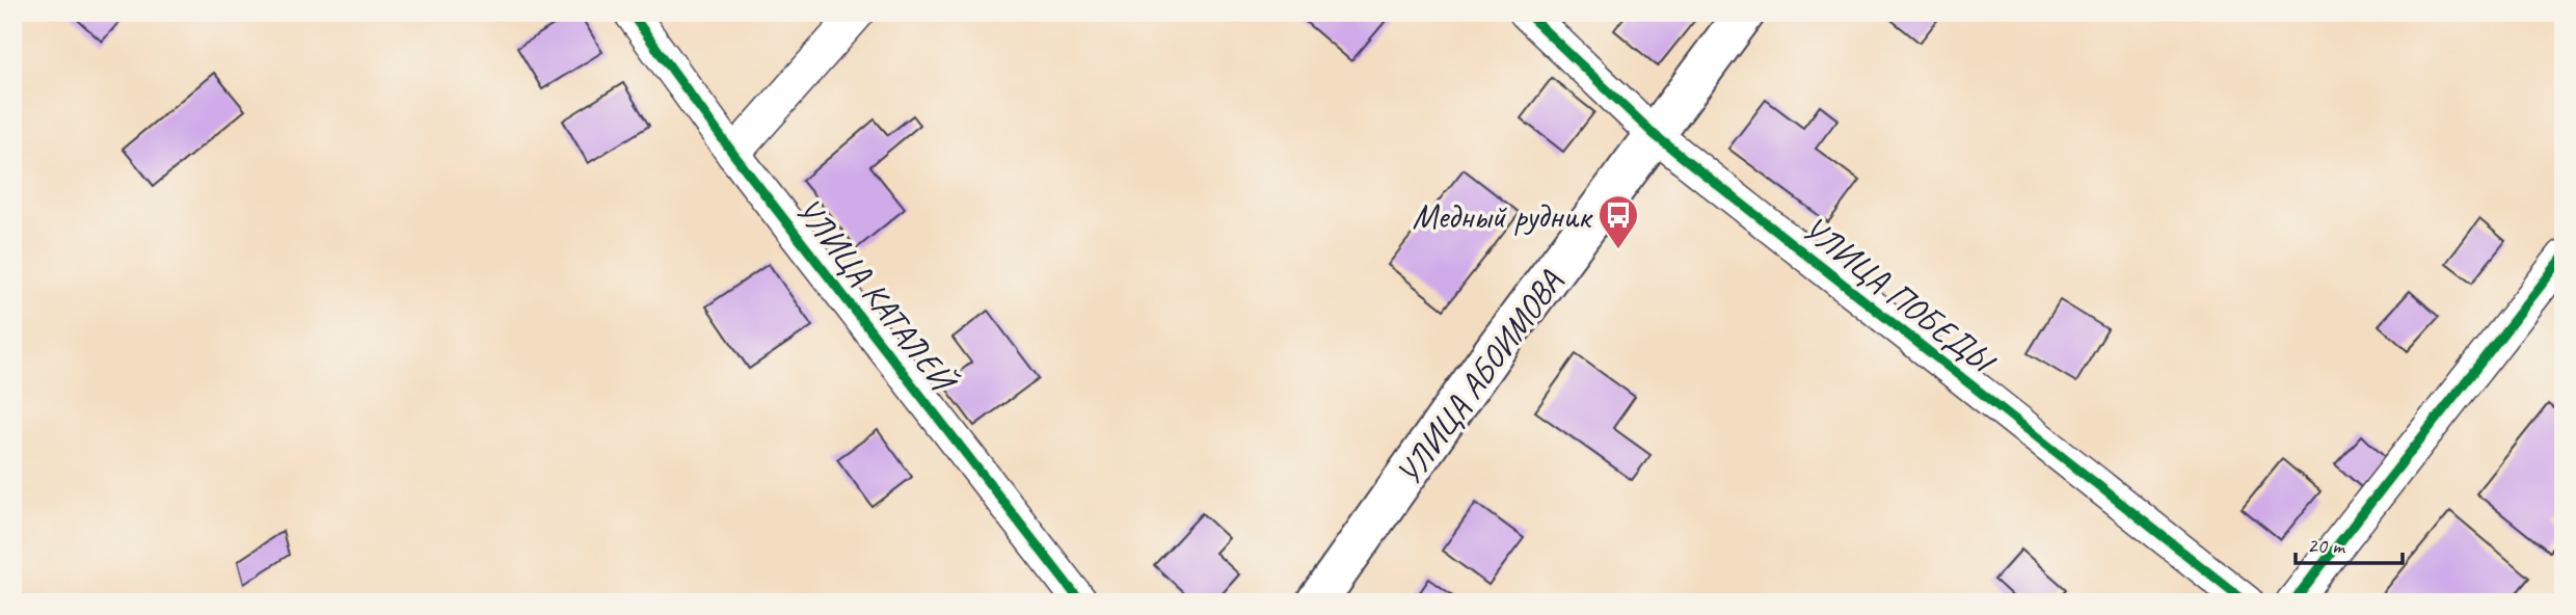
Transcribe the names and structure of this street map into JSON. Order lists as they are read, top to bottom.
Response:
{
  "streets": {
    "main road": ["УЛИЦА АБОИМОВА"],
    "street": ["УЛИЦА КАТАЛЕЙ", "УЛИЦА ПОБЕДЫ"]
  },
  "crossings": [
    ["УЛИЦА ПОБЕДЫ", "УЛИЦА АБОИМОВА"]
  ],
  "places": {
    "bus stop": ["Медный рудник"]
  },
  "scale_bar": "20 m"
}
